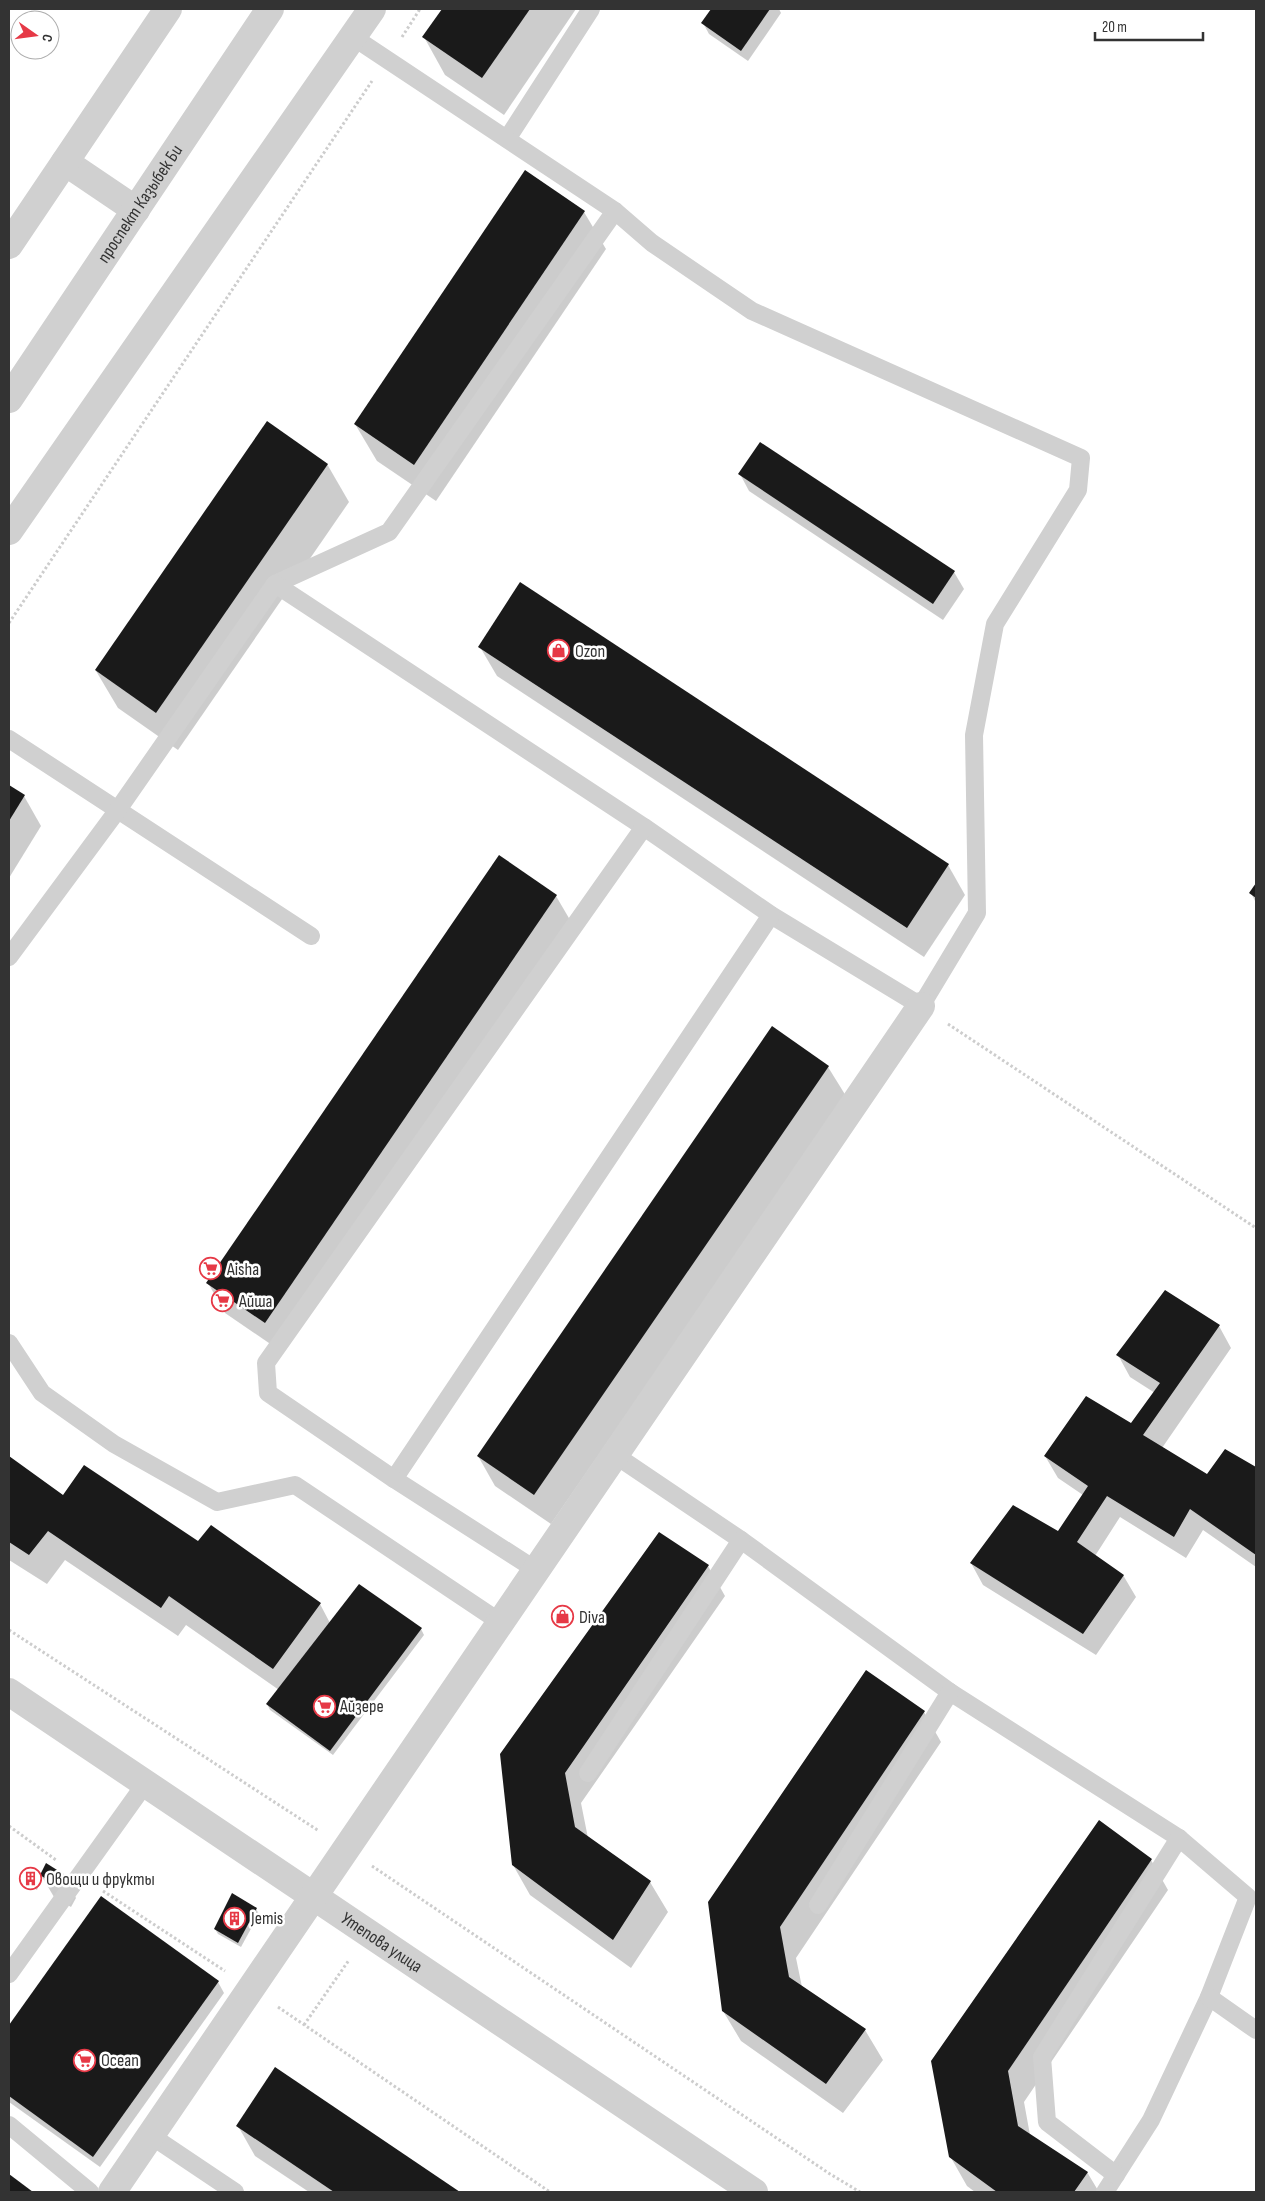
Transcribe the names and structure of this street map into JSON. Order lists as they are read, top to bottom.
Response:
{
  "streets": {
    "street": ["проспект Казыбек Би", "Утепова улица"]
  },
  "places": {
    "shop": ["Ozon", "Diva"],
    "supermarket": [
      "Aisha",
      "Айша",
      "Айзере",
      "Ocean"
    ],
    "building": ["Овощи и фрукты", "Jemis"]
  },
  "scale_bar": "20 m",
  "north": "right"
}
